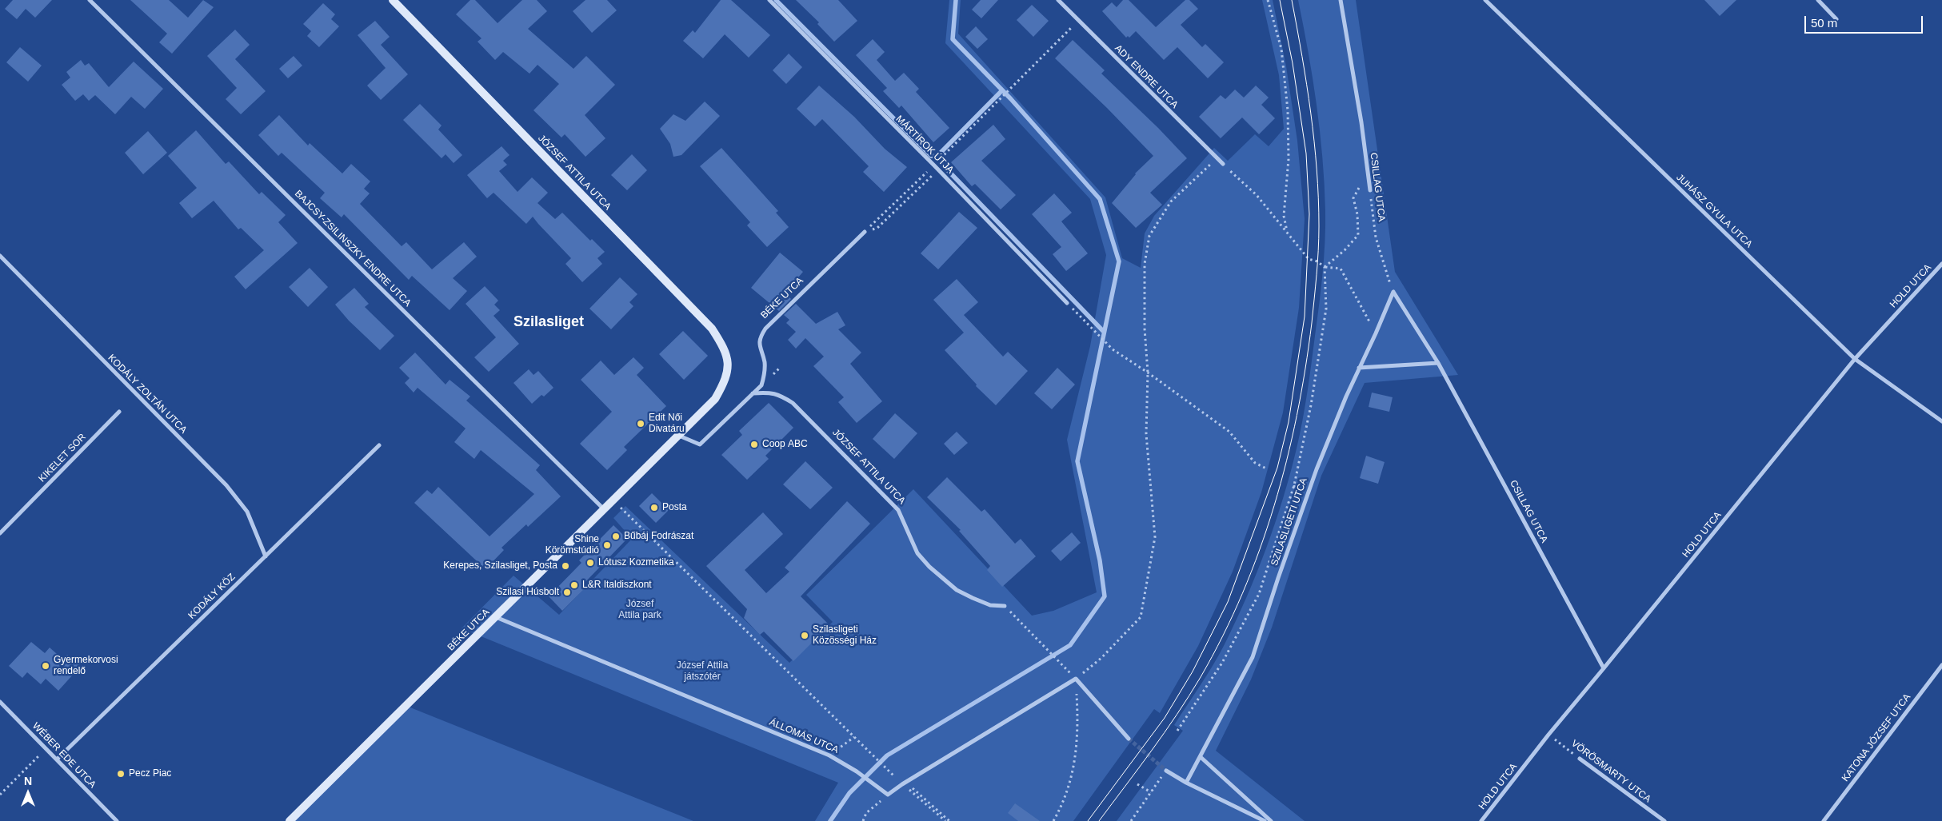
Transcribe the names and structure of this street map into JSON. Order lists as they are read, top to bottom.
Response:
{
  "streets": {
    "street": [
      "ADY ENDRE UTCA",
      "MÁRTÍROK ÚTJA",
      "JÓZSEF ATTILA UTCA",
      "CSILLAG UTCA",
      "JUHÁSZ GYULA UTCA",
      "BAJCSY-ZSILINSZKY ENDRE UTCA",
      "HOLD UTCA",
      "BÉKE UTCA",
      "KODÁLY ZOLTÁN UTCA",
      "KIKELET SOR",
      "SZILASLIGETI UTCA",
      "KODÁLY KÖZ",
      "ÁLLOMÁS UTCA",
      "KATONA JÓZSEF UTCA",
      "WÉBER EDE UTCA",
      "VÖRÖSMARTY UTCA"
    ]
  },
  "crossings": [
    ["JÓZSEF ATTILA UTCA", "BÉKE UTCA"],
    ["CSILLAG UTCA", "HOLD UTCA"],
    ["CSILLAG UTCA", "SZILASLIGETI UTCA"],
    ["JUHÁSZ GYULA UTCA", "HOLD UTCA"],
    ["BAJCSY-ZSILINSZKY ENDRE UTCA", "BÉKE UTCA"],
    ["HOLD UTCA", "VÖRÖSMARTY UTCA"],
    ["BÉKE UTCA", "ÁLLOMÁS UTCA"],
    ["KODÁLY ZOLTÁN UTCA", "KODÁLY KÖZ"],
    ["KODÁLY KÖZ", "WÉBER EDE UTCA"]
  ],
  "districts": ["Szilasliget"],
  "parks": ["József Attila park", "József Attila játszótér"],
  "places": [
    "Edit Női Divatáru",
    "Coop ABC",
    "Posta",
    "Bűbáj Fodrászat",
    "Shine Körömstúdió",
    "Lótusz Kozmetika",
    "Kerepes, Szilasliget, Posta",
    "L&R Italdiszkont",
    "Szilasi Húsbolt",
    "Szilasligeti Közösségi Ház",
    "Gyermekorvosi rendelő",
    "Pecz Piac"
  ],
  "scale_bar": "50 m",
  "north": "top"
}
